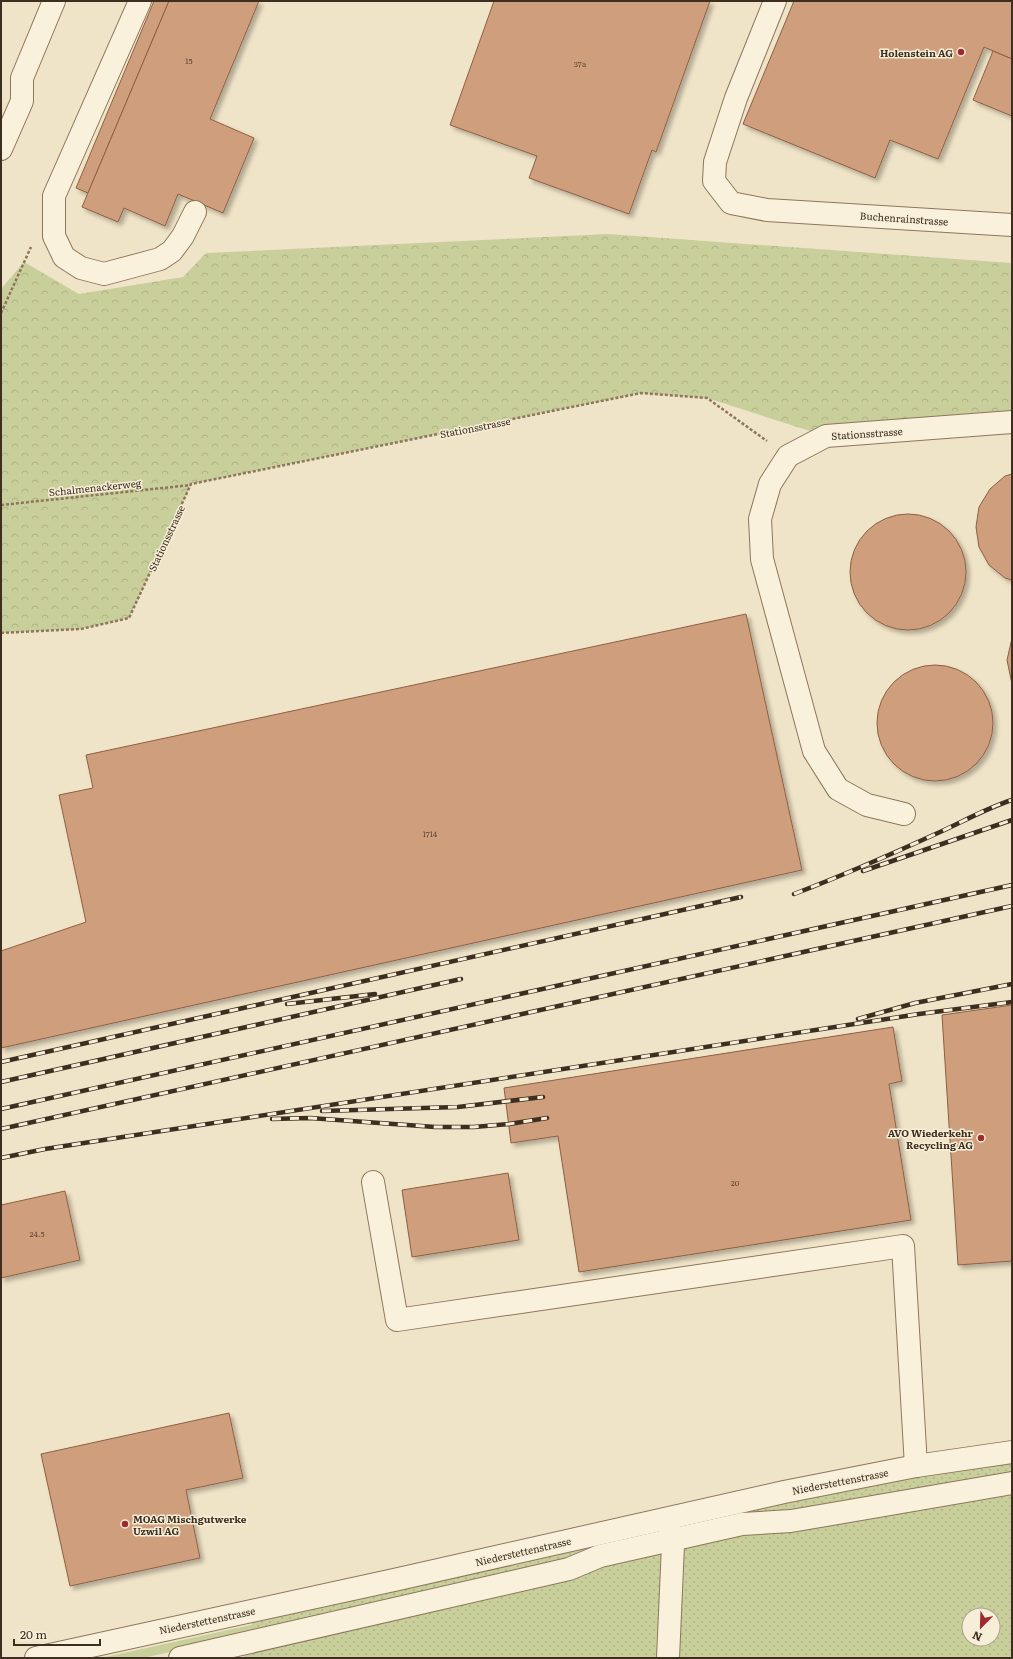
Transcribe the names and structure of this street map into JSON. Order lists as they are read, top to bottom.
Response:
{
  "streets": {
    "street": ["Buchenrainstrasse", "Stationsstrasse", "Niederstettenstrasse"],
    "path": ["Schalmenackerweg"]
  },
  "crossings": [
    ["Stationsstrasse", "Schalmenackerweg"]
  ],
  "places": ["Holenstein AG", "AVO Wiederkehr Recycling AG", "MOAG Mischgutwerke Uzwil AG"],
  "house_numbers": [
    "15",
    "37a",
    "1714",
    "20",
    "24.5"
  ],
  "scale_bar": "20 m",
  "north": "bottom left"
}
